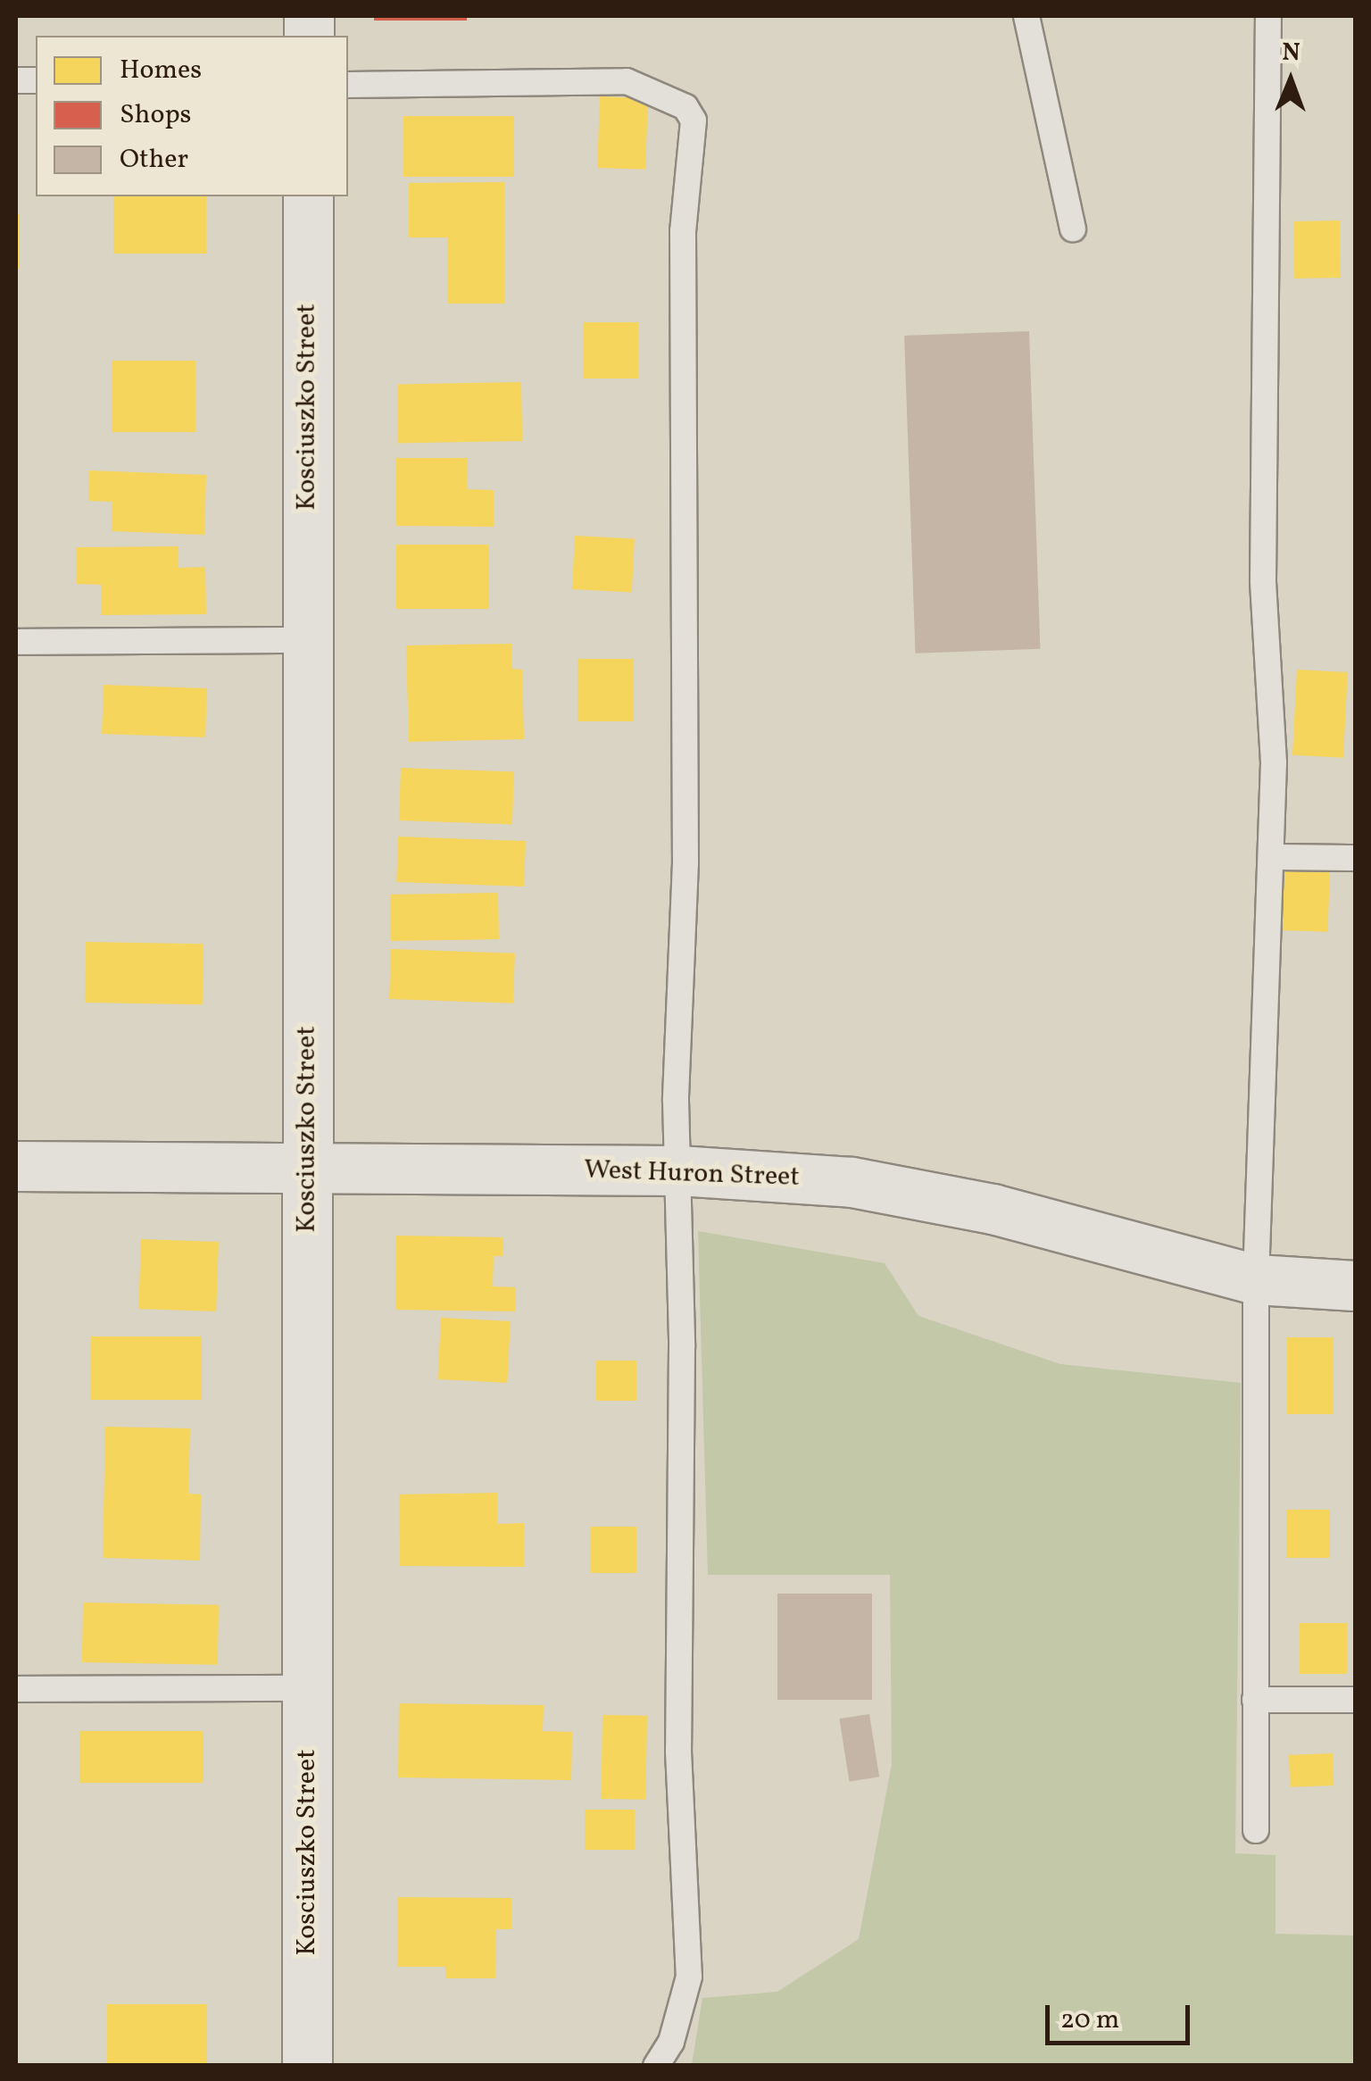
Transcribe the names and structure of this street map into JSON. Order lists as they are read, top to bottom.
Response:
{
  "streets": {
    "street": ["Kosciuszko Street", "West Huron Street"]
  },
  "crossings": [
    ["Kosciuszko Street", "West Huron Street"]
  ],
  "legend": ["Homes", "Shops", "Other"],
  "scale_bar": "20 m",
  "north": "top"
}
